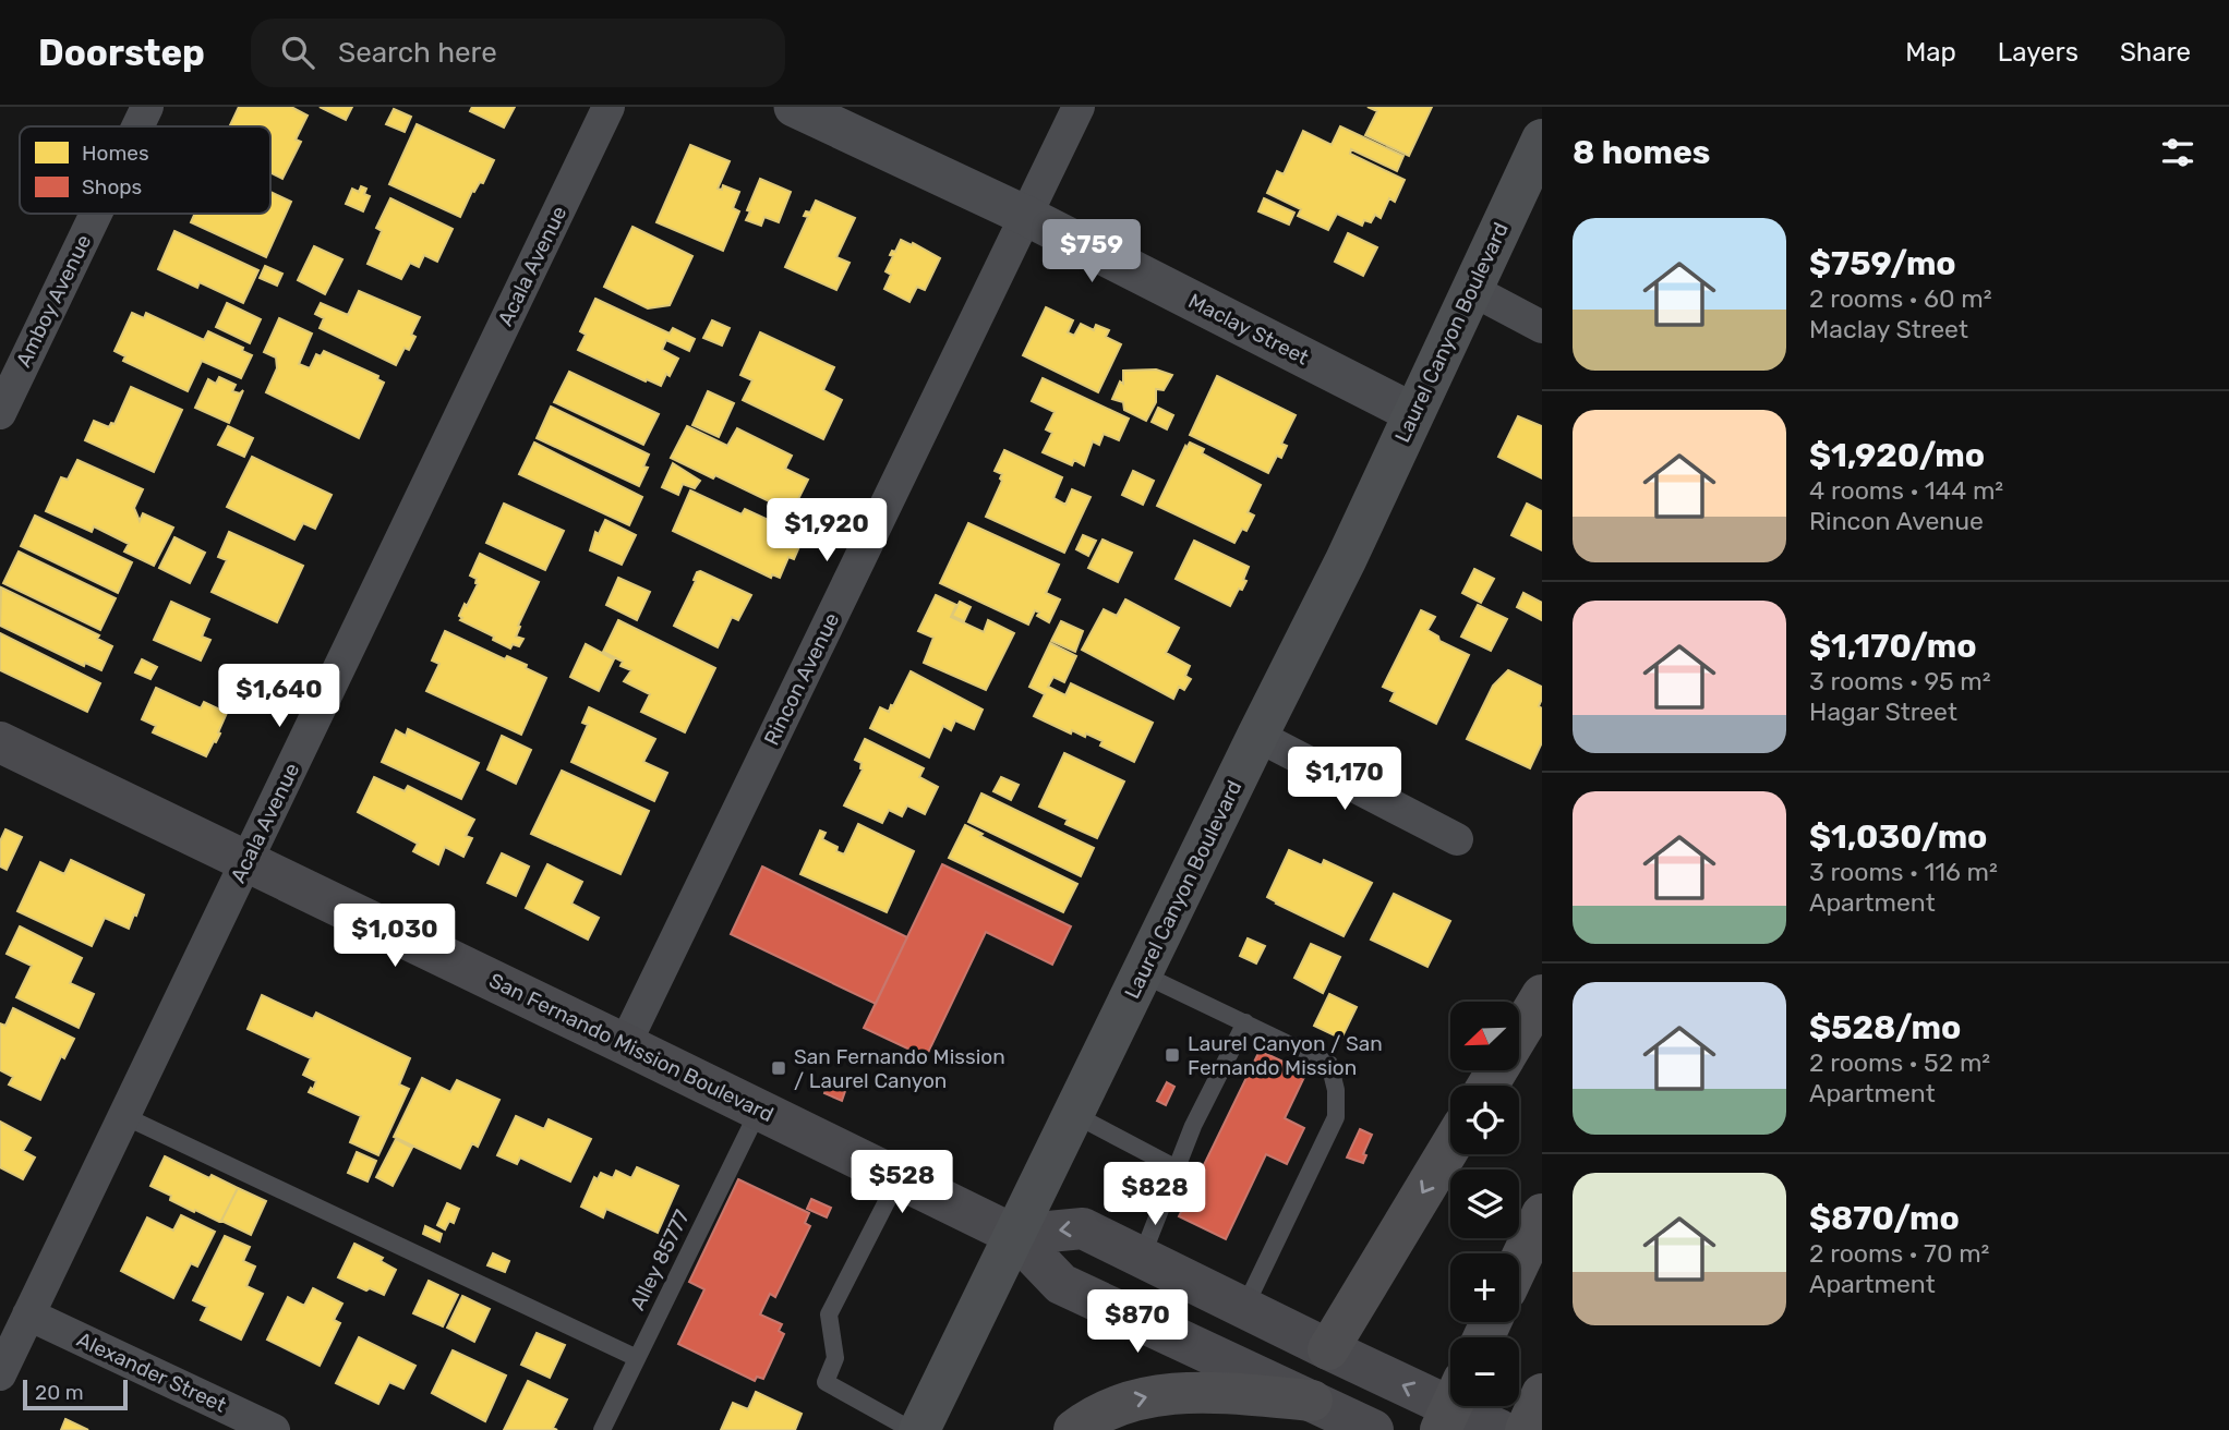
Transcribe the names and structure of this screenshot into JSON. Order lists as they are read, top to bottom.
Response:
{
  "streets": {
    "main road": ["Laurel Canyon Boulevard", "San Fernando Mission Boulevard"],
    "street": [
      "Acala Avenue",
      "Amboy Avenue",
      "Maclay Street",
      "Rincon Avenue",
      "Alexander Street"
    ],
    "lane": ["Alley 85777"]
  },
  "crossings": [
    ["Acala Avenue", "San Fernando Mission Boulevard"],
    ["Acala Avenue", "Alexander Street"],
    ["Maclay Street", "Laurel Canyon Boulevard"],
    ["Maclay Street", "Rincon Avenue"],
    ["Laurel Canyon Boulevard", "San Fernando Mission Boulevard"],
    ["Rincon Avenue", "San Fernando Mission Boulevard"],
    ["San Fernando Mission Boulevard", "Alley 85777"]
  ],
  "places": {
    "transit": ["Laurel Canyon / San Fernando Mission", "San Fernando Mission / Laurel Canyon"]
  },
  "legend": ["Homes", "Shops"],
  "scale_bar": "20 m",
  "north": "bottom left",
  "page": {
    "header": "Doorstep",
    "search": "Search here",
    "nav": ["Map", "Layers", "Share"],
    "heading": "8 homes",
    "list": [
      {
        "name": "$759/mo",
        "note": "2 rooms · 60 m² · Maclay Street"
      },
      {
        "name": "$1,920/mo",
        "note": "4 rooms · 144 m² · Rincon Avenue"
      },
      {
        "name": "$1,170/mo",
        "note": "3 rooms · 95 m² · Hagar Street"
      },
      {
        "name": "$1,030/mo",
        "note": "3 rooms · 116 m² · Apartment"
      },
      {
        "name": "$528/mo",
        "note": "2 rooms · 52 m² · Apartment"
      },
      {
        "name": "$870/mo",
        "note": "2 rooms · 70 m² · Apartment"
      }
    ],
    "price": [
      "$759",
      "$1,920",
      "$1,640",
      "$1,170",
      "$1,030",
      "$528",
      "$828",
      "$870"
    ],
    "map_buttons": ["+", "−"],
    "scale": "20 m"
  }
}
